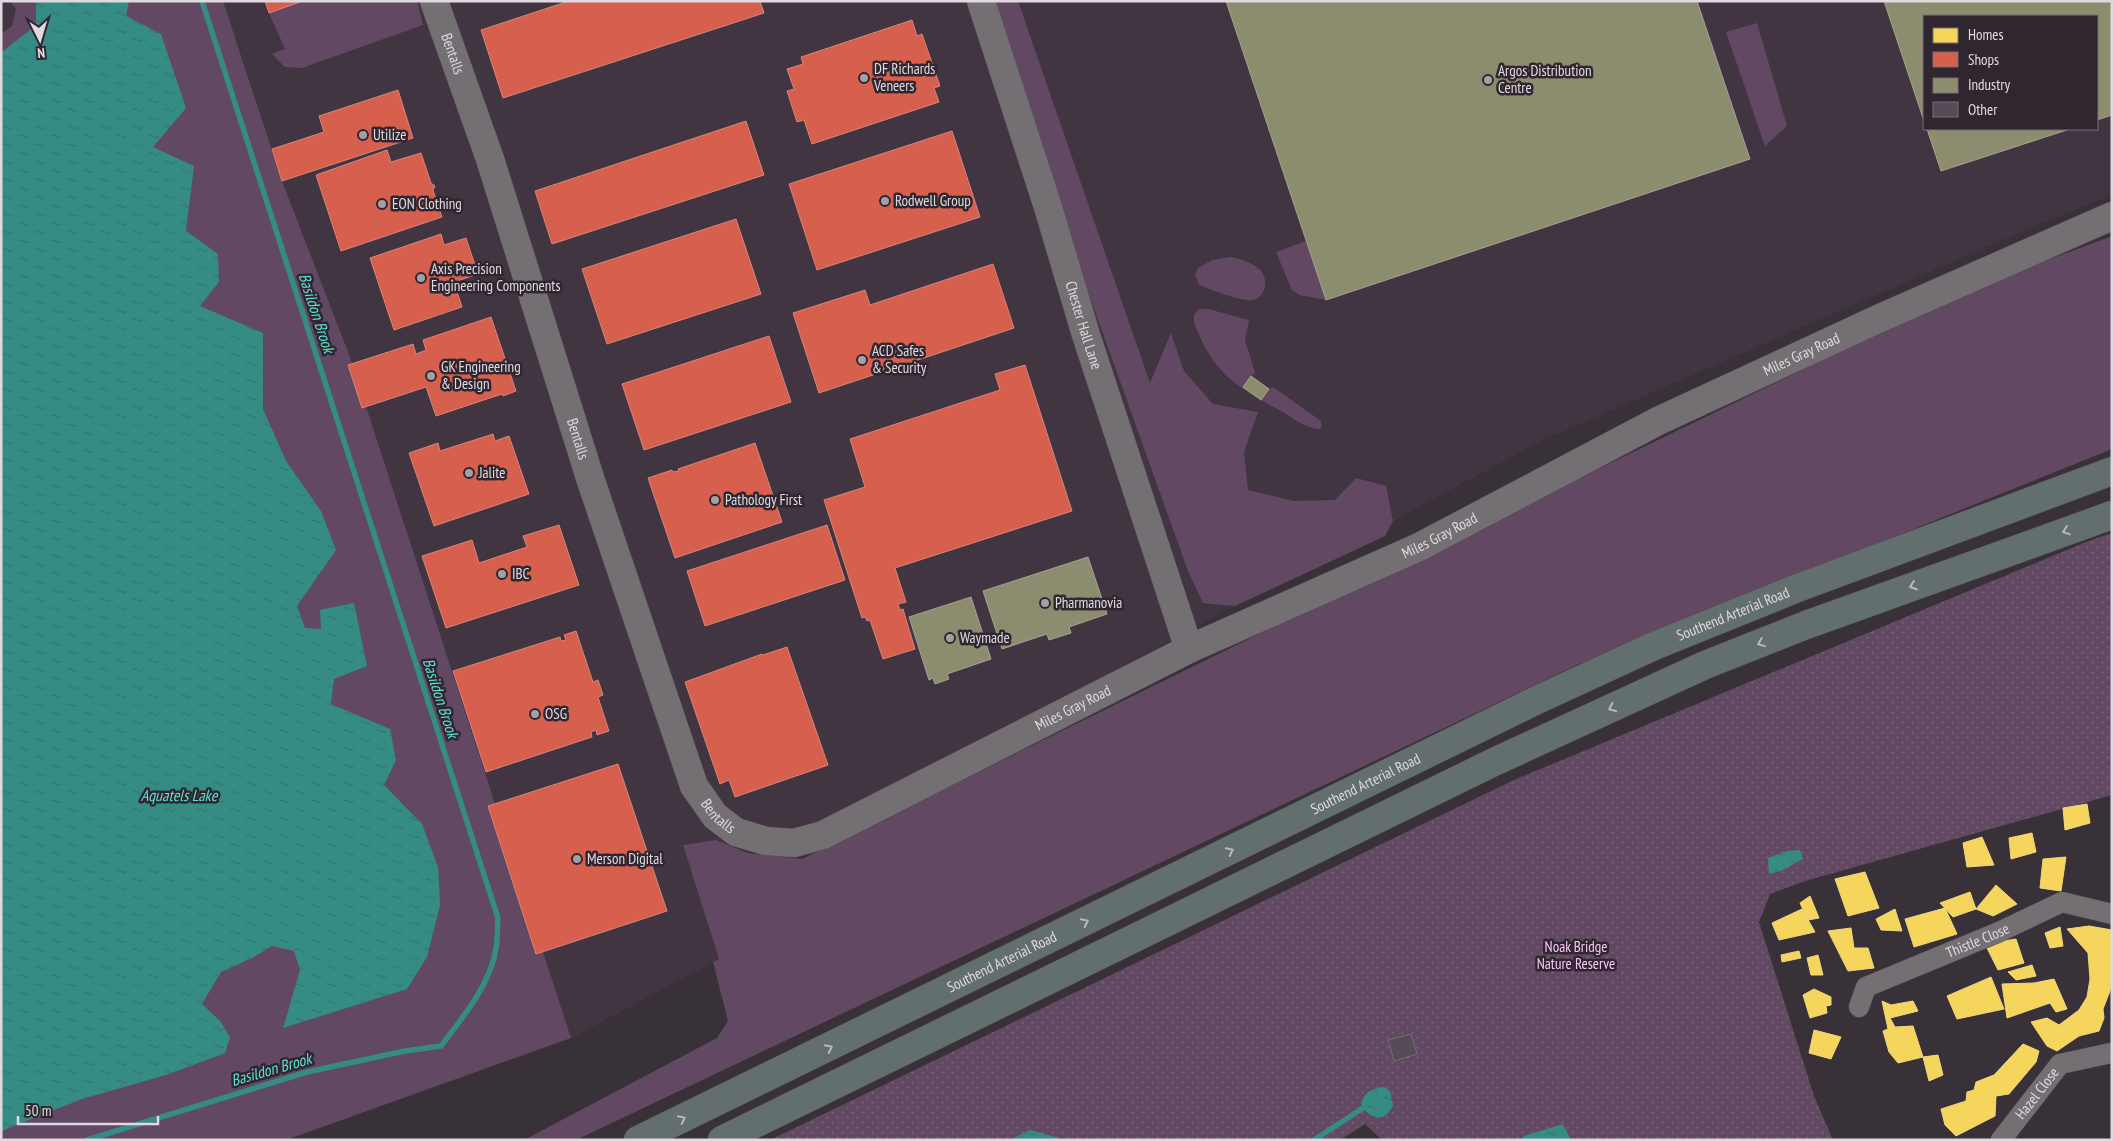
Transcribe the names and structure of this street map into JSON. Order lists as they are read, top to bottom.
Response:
{
  "streets": {
    "highway": ["Southend Arterial Road"],
    "street": [
      "Bentalls",
      "Chester Hall Lane",
      "Miles Gray Road",
      "Thistle Close",
      "Hazel Close"
    ]
  },
  "crossings": [
    ["Bentalls", "Miles Gray Road"],
    ["Chester Hall Lane", "Miles Gray Road"]
  ],
  "water": ["Basildon Brook", "Aquatels Lake"],
  "parks": ["Noak Bridge Nature Reserve"],
  "places": [
    "DF Richards Veneers",
    "Argos Distribution Centre",
    "Utilize",
    "Rodwell Group",
    "EON Clothing",
    "Axis Precision Engineering Components",
    "ACD Safes & Security",
    "GK Engineering & Design",
    "Jalite",
    "Pathology First",
    "IBC",
    "Pharmanovia",
    "Waymade",
    "OSG",
    "Merson Digital"
  ],
  "legend": [
    "Homes",
    "Shops",
    "Industry",
    "Other"
  ],
  "scale_bar": "50 m",
  "north": "bottom"
}
